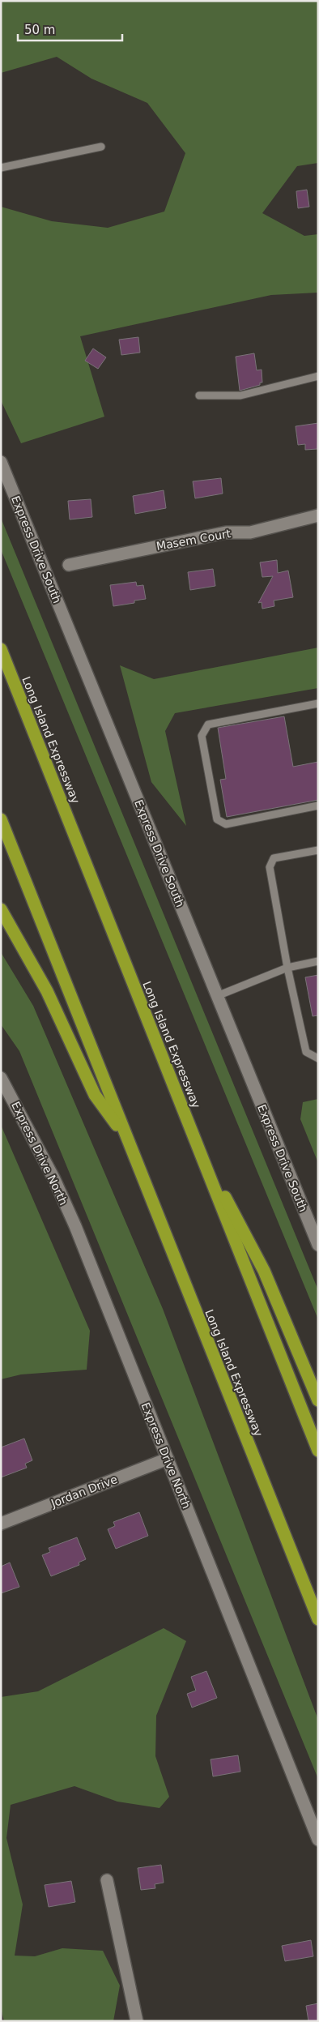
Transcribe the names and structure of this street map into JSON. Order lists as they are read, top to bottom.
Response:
{
  "streets": {
    "highway": ["Long Island Expressway"],
    "main road": [
      "Masem Court",
      "Express Drive South",
      "Express Drive North",
      "Jordan Drive"
    ]
  },
  "crossings": [
    ["Express Drive North", "Jordan Drive"]
  ],
  "scale_bar": "50 m"
}
